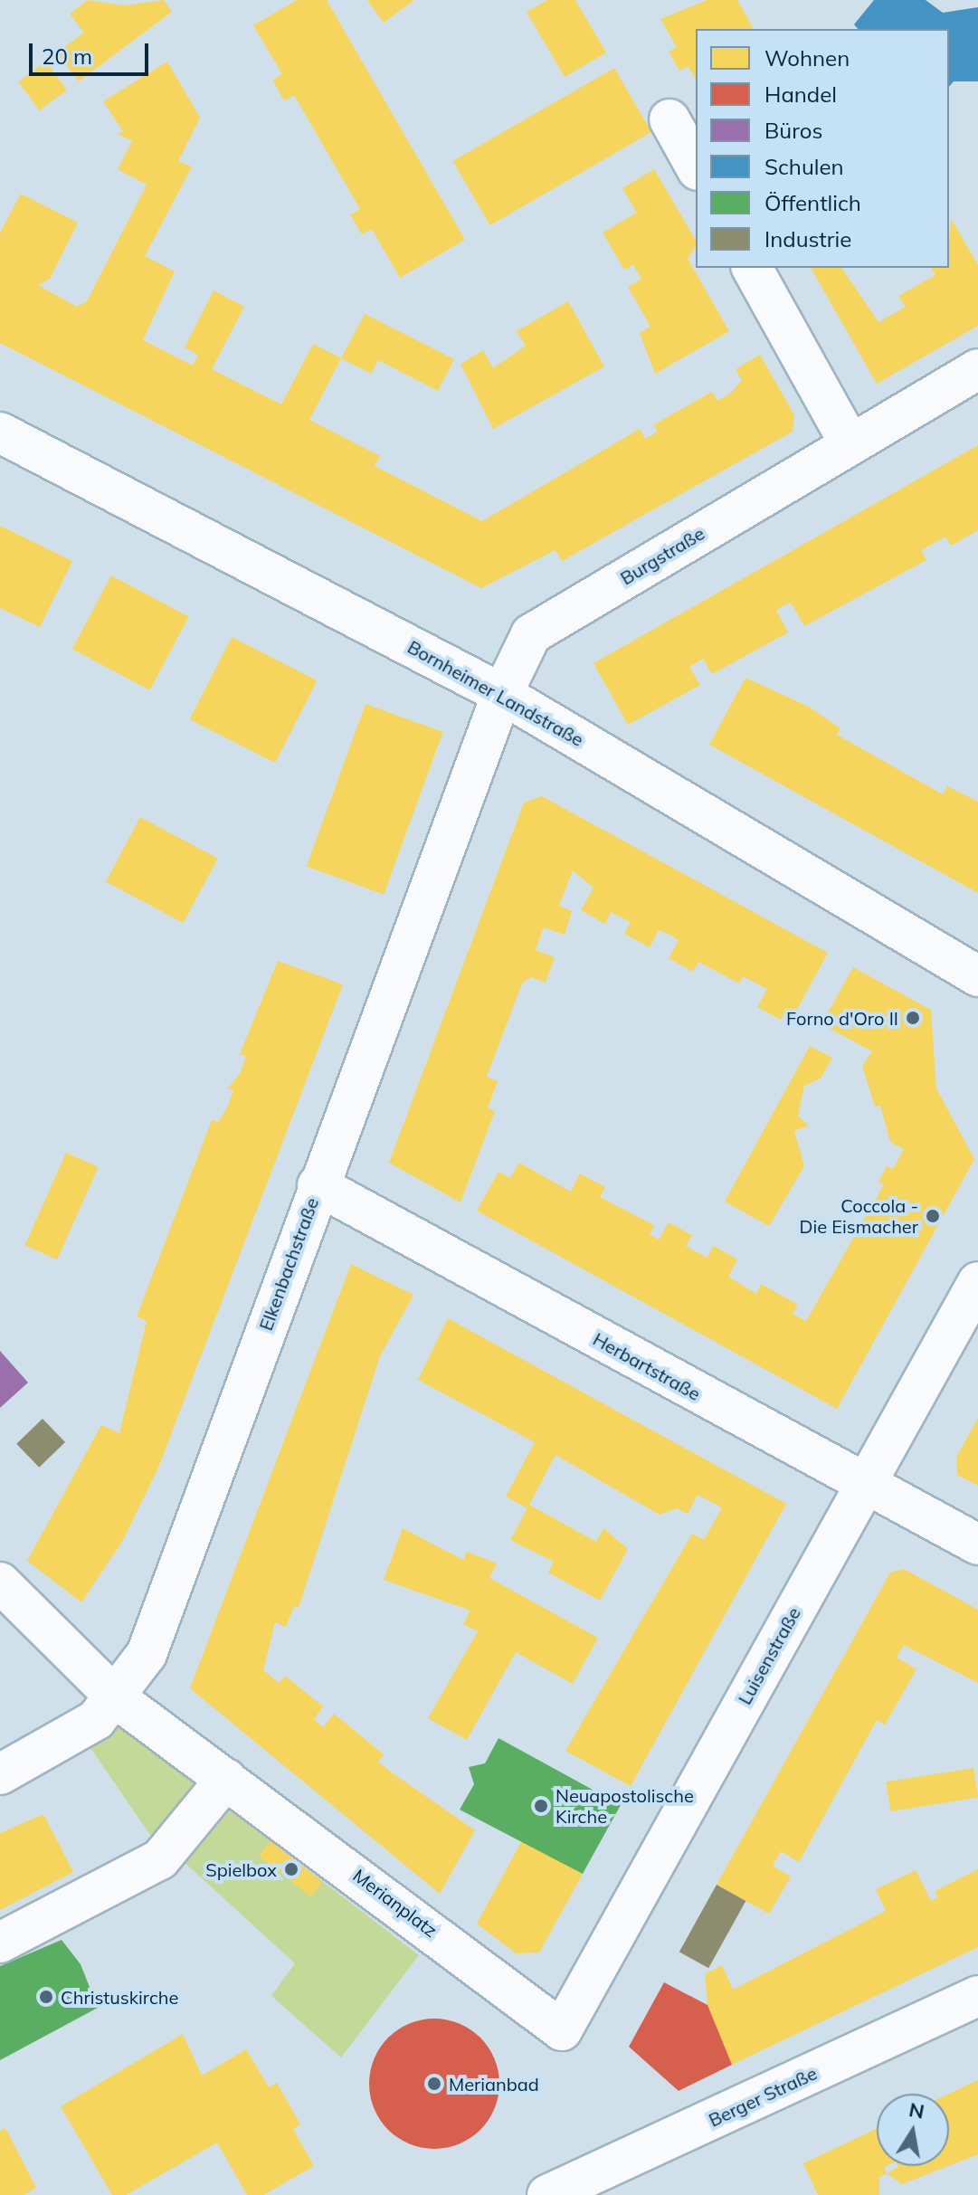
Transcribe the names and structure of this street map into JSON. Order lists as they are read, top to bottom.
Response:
{
  "streets": {
    "street": [
      "Burgstraße",
      "Bornheimer Landstraße",
      "Elkenbachstraße",
      "Herbartstraße",
      "Luisenstraße",
      "Merianplatz",
      "Berger Straße"
    ]
  },
  "crossings": [
    ["Burgstraße", "Bornheimer Landstraße"],
    ["Burgstraße", "Elkenbachstraße"],
    ["Bornheimer Landstraße", "Elkenbachstraße"],
    ["Elkenbachstraße", "Herbartstraße"],
    ["Elkenbachstraße", "Merianplatz"],
    ["Herbartstraße", "Luisenstraße"],
    ["Luisenstraße", "Merianplatz"]
  ],
  "places": [
    "Forno d'Oro II",
    "Coccola - Die Eismacher",
    "Neuapostolische Kirche",
    "Spielbox",
    "Christuskirche",
    "Merianbad"
  ],
  "legend": [
    "Wohnen",
    "Handel",
    "Büros",
    "Schulen",
    "Öffentlich",
    "Industrie"
  ],
  "scale_bar": "20 m",
  "north": "top"
}
